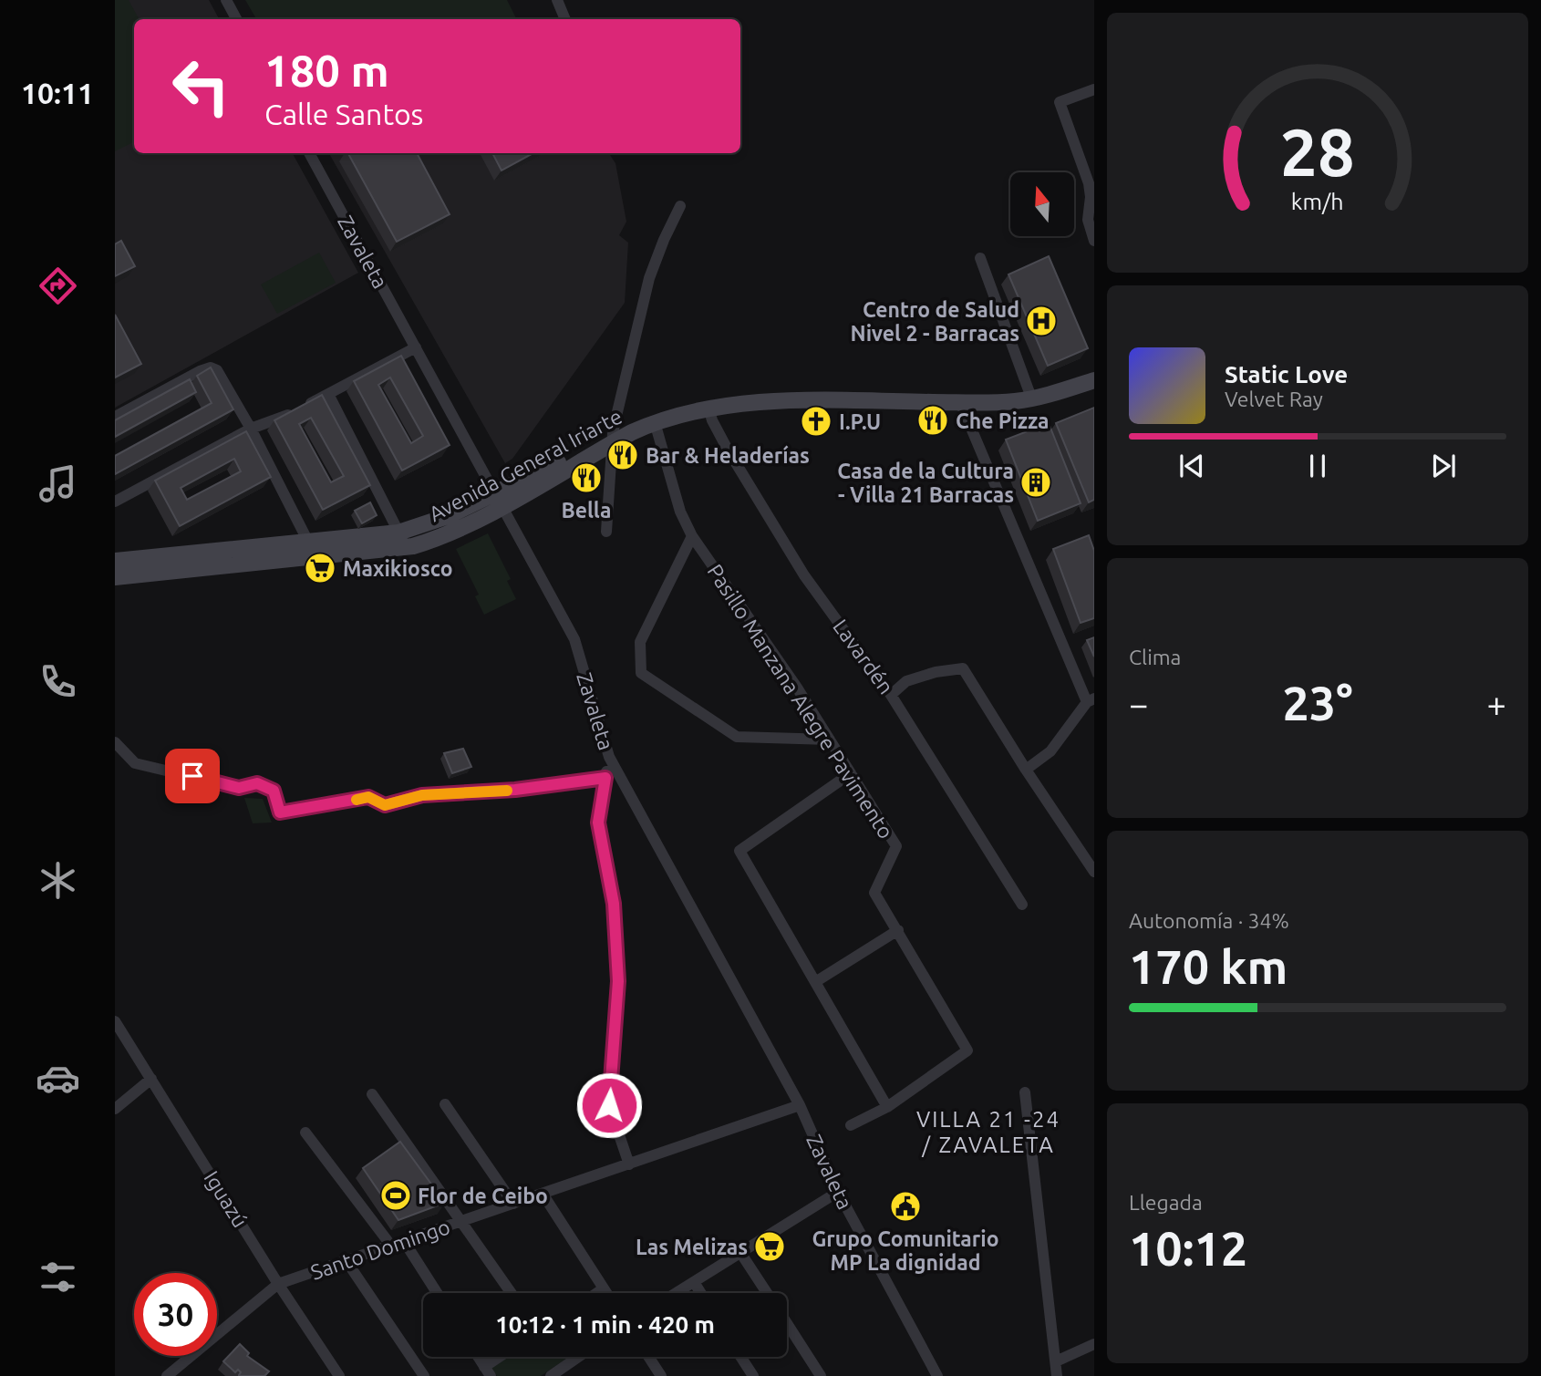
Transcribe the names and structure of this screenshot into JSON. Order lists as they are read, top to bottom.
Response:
{
  "streets": {
    "main road": ["Avenida General Iriarte"],
    "street": [
      "Zavaleta",
      "Lavardén",
      "Pasillo Manzana Alegre Pavimento",
      "Iguazú",
      "Santo Domingo"
    ]
  },
  "crossings": [
    ["Zavaleta", "Avenida General Iriarte"],
    ["Zavaleta", "Santo Domingo"],
    ["Avenida General Iriarte", "Lavardén"],
    ["Avenida General Iriarte", "Pasillo Manzana Alegre Pavimento"],
    ["Iguazú", "Santo Domingo"]
  ],
  "districts": ["VILLA 21 -24 / ZAVALETA"],
  "places": {
    "hospital": ["Centro de Salud Nivel 2 - Barracas"],
    "restaurant": ["Che Pizza", "Bar & Heladerías", "Bella"],
    "church": ["I.P.U"],
    "building": ["Casa de la Cultura - Villa 21 Barracas"],
    "supermarket": ["Maxikiosco", "Las Melizas"],
    "sports": ["Flor de Ceibo"],
    "public building": ["Grupo Comunitario MP La dignidad"]
  },
  "north": "top",
  "page": {
    "tabs": "10:11",
    "turn": ["180 m", "Calle Santos"],
    "song": ["Static Love", "Velvet Ray"],
    "tile": [
      "Clima",
      ["Autonomía · 34%", "170 km"],
      ["Llegada", "10:12"]
    ],
    "heat": ["−", "23°", "+"],
    "limit": "30",
    "trip": "10:12 · 1 min · 420 m",
    "gauge": ["28", "km/h"]
  }
}
